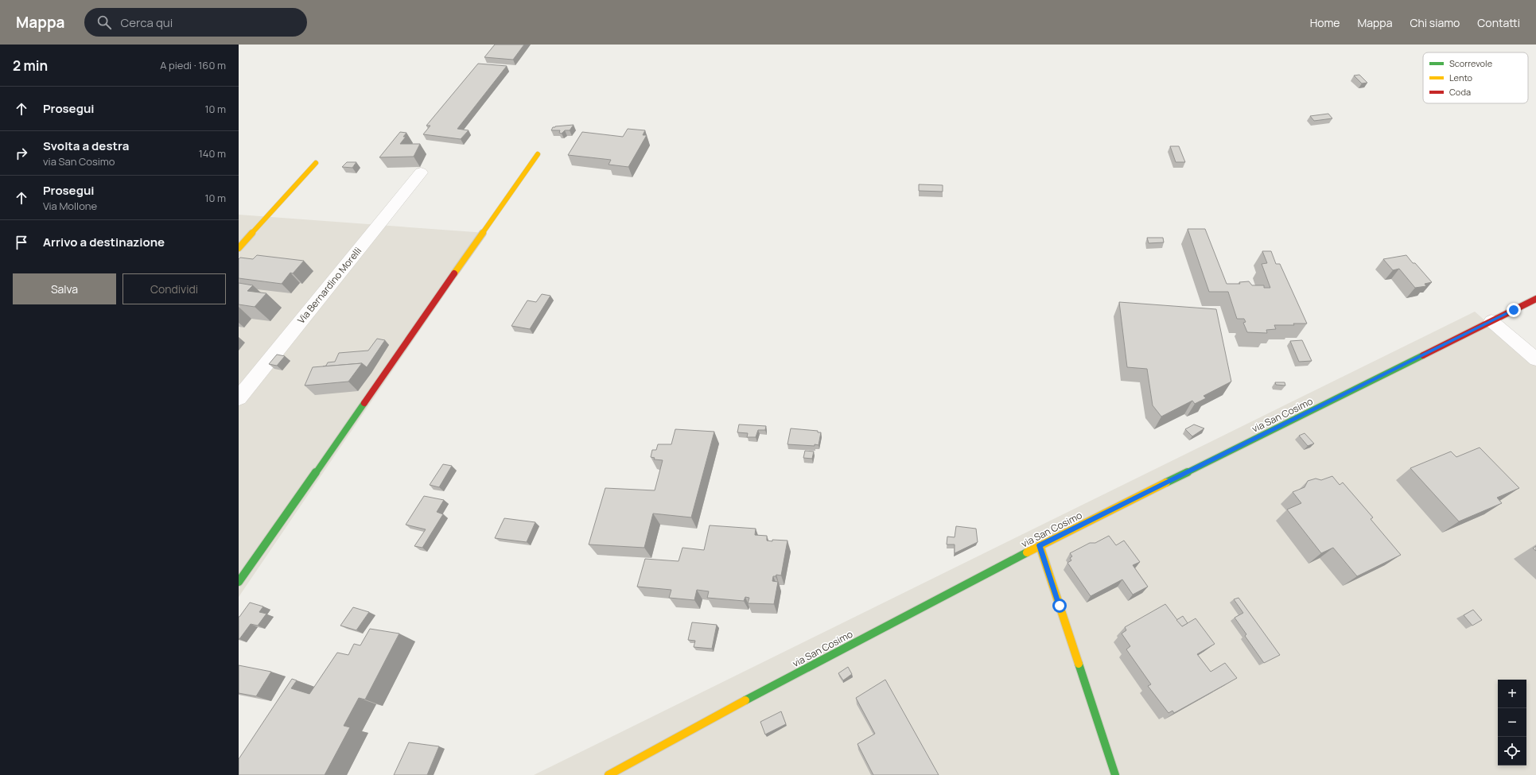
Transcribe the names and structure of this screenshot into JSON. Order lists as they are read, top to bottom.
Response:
{
  "streets": {
    "street": ["Via Bernardino Morelli", "via San Cosimo"]
  },
  "legend": ["Scorrevole", "Lento", "Coda"],
  "page": {
    "header": "Mappa",
    "search": "Cerca qui",
    "nav": [
      "Home",
      "Mappa",
      "Chi siamo",
      "Contatti"
    ],
    "heading": ["2 min", "A piedi · 160 m"],
    "list": [
      ["Prosegui", "10 m"],
      ["Svolta a destra", "via San Cosimo", "140 m"],
      ["Prosegui", "Via Mollone", "10 m"],
      "Arrivo a destinazione"
    ],
    "buttons": ["Salva", "Condividi"],
    "map_buttons": ["+", "−"]
  }
}
